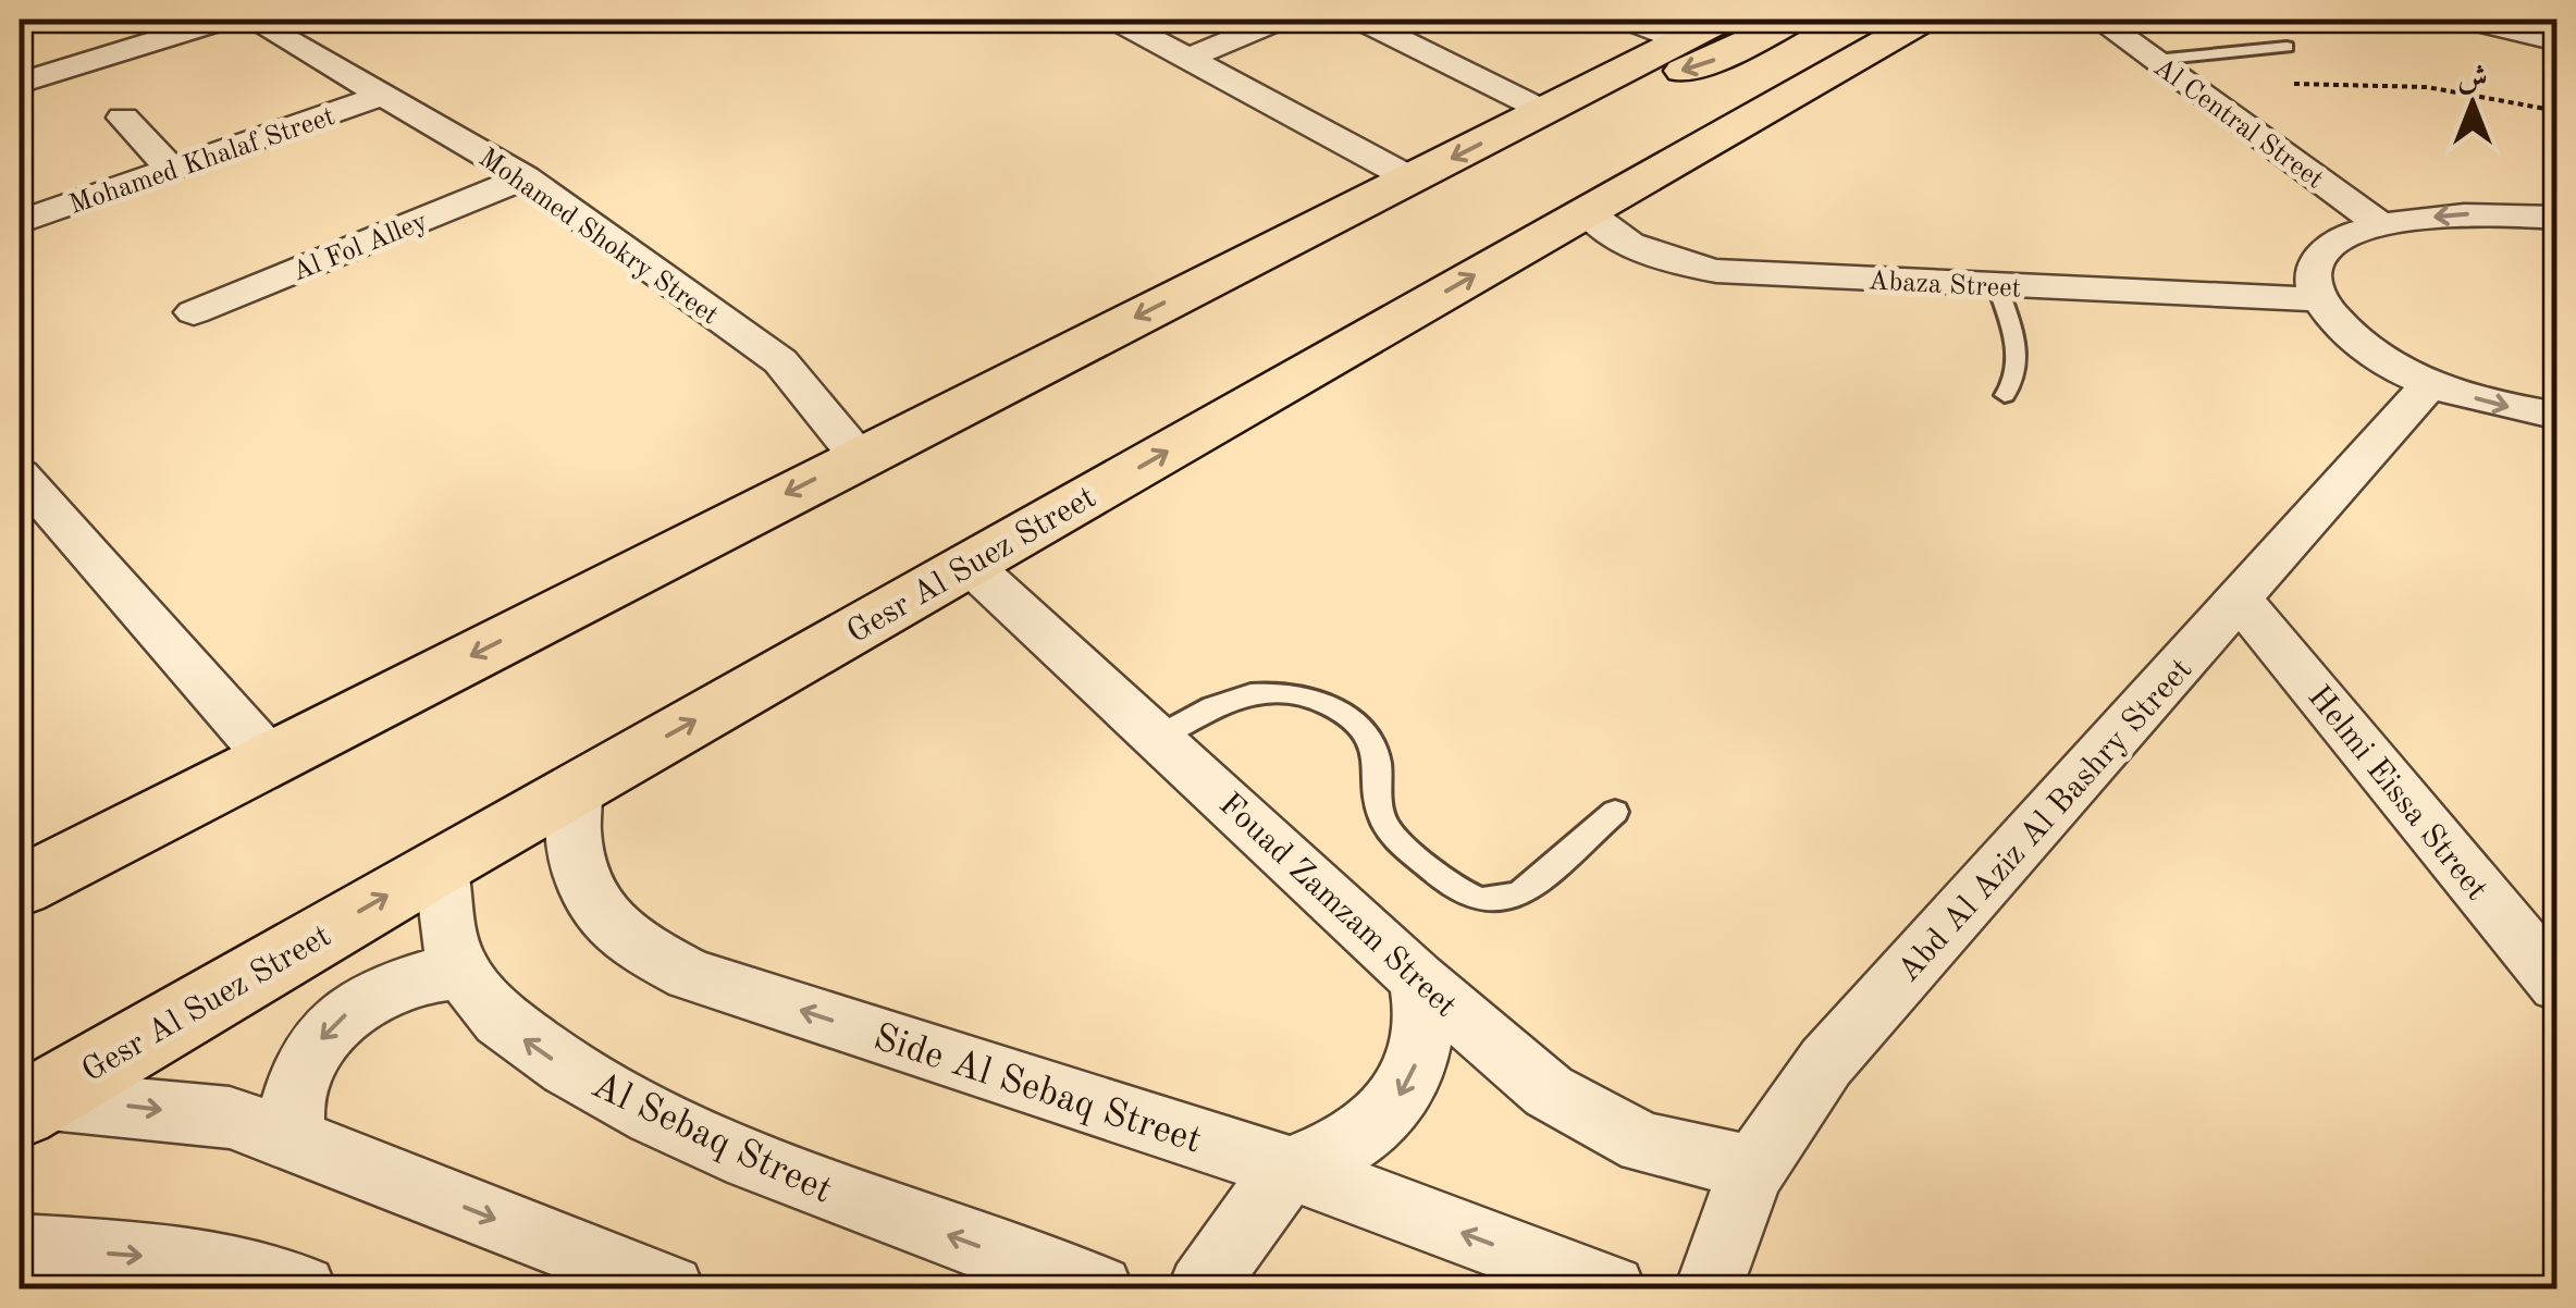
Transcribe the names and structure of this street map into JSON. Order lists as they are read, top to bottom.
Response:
{
  "streets": {
    "main road": ["Gesr Al Suez Street"],
    "street": [
      "Al Central Street",
      "Mohamed Khalaf Street",
      "Mohamed Shokry Street",
      "Al Fol Alley",
      "Abaza Street",
      "Helmi Eissa Street",
      "Abd Al Aziz Al Bashry Street",
      "Fouad Zamzam Street",
      "Side Al Sebaq Street",
      "Al Sebaq Street"
    ]
  },
  "crossings": [
    ["Mohamed Khalaf Street", "Mohamed Shokry Street"],
    ["Mohamed Shokry Street", "Al Fol Alley"],
    ["Abaza Street", "Gesr Al Suez Street"],
    ["Gesr Al Suez Street", "Fouad Zamzam Street"],
    ["Gesr Al Suez Street", "Side Al Sebaq Street"],
    ["Gesr Al Suez Street", "Al Sebaq Street"],
    ["Helmi Eissa Street", "Abd Al Aziz Al Bashry Street"],
    ["Abd Al Aziz Al Bashry Street", "Fouad Zamzam Street"]
  ],
  "north": "top"
}
